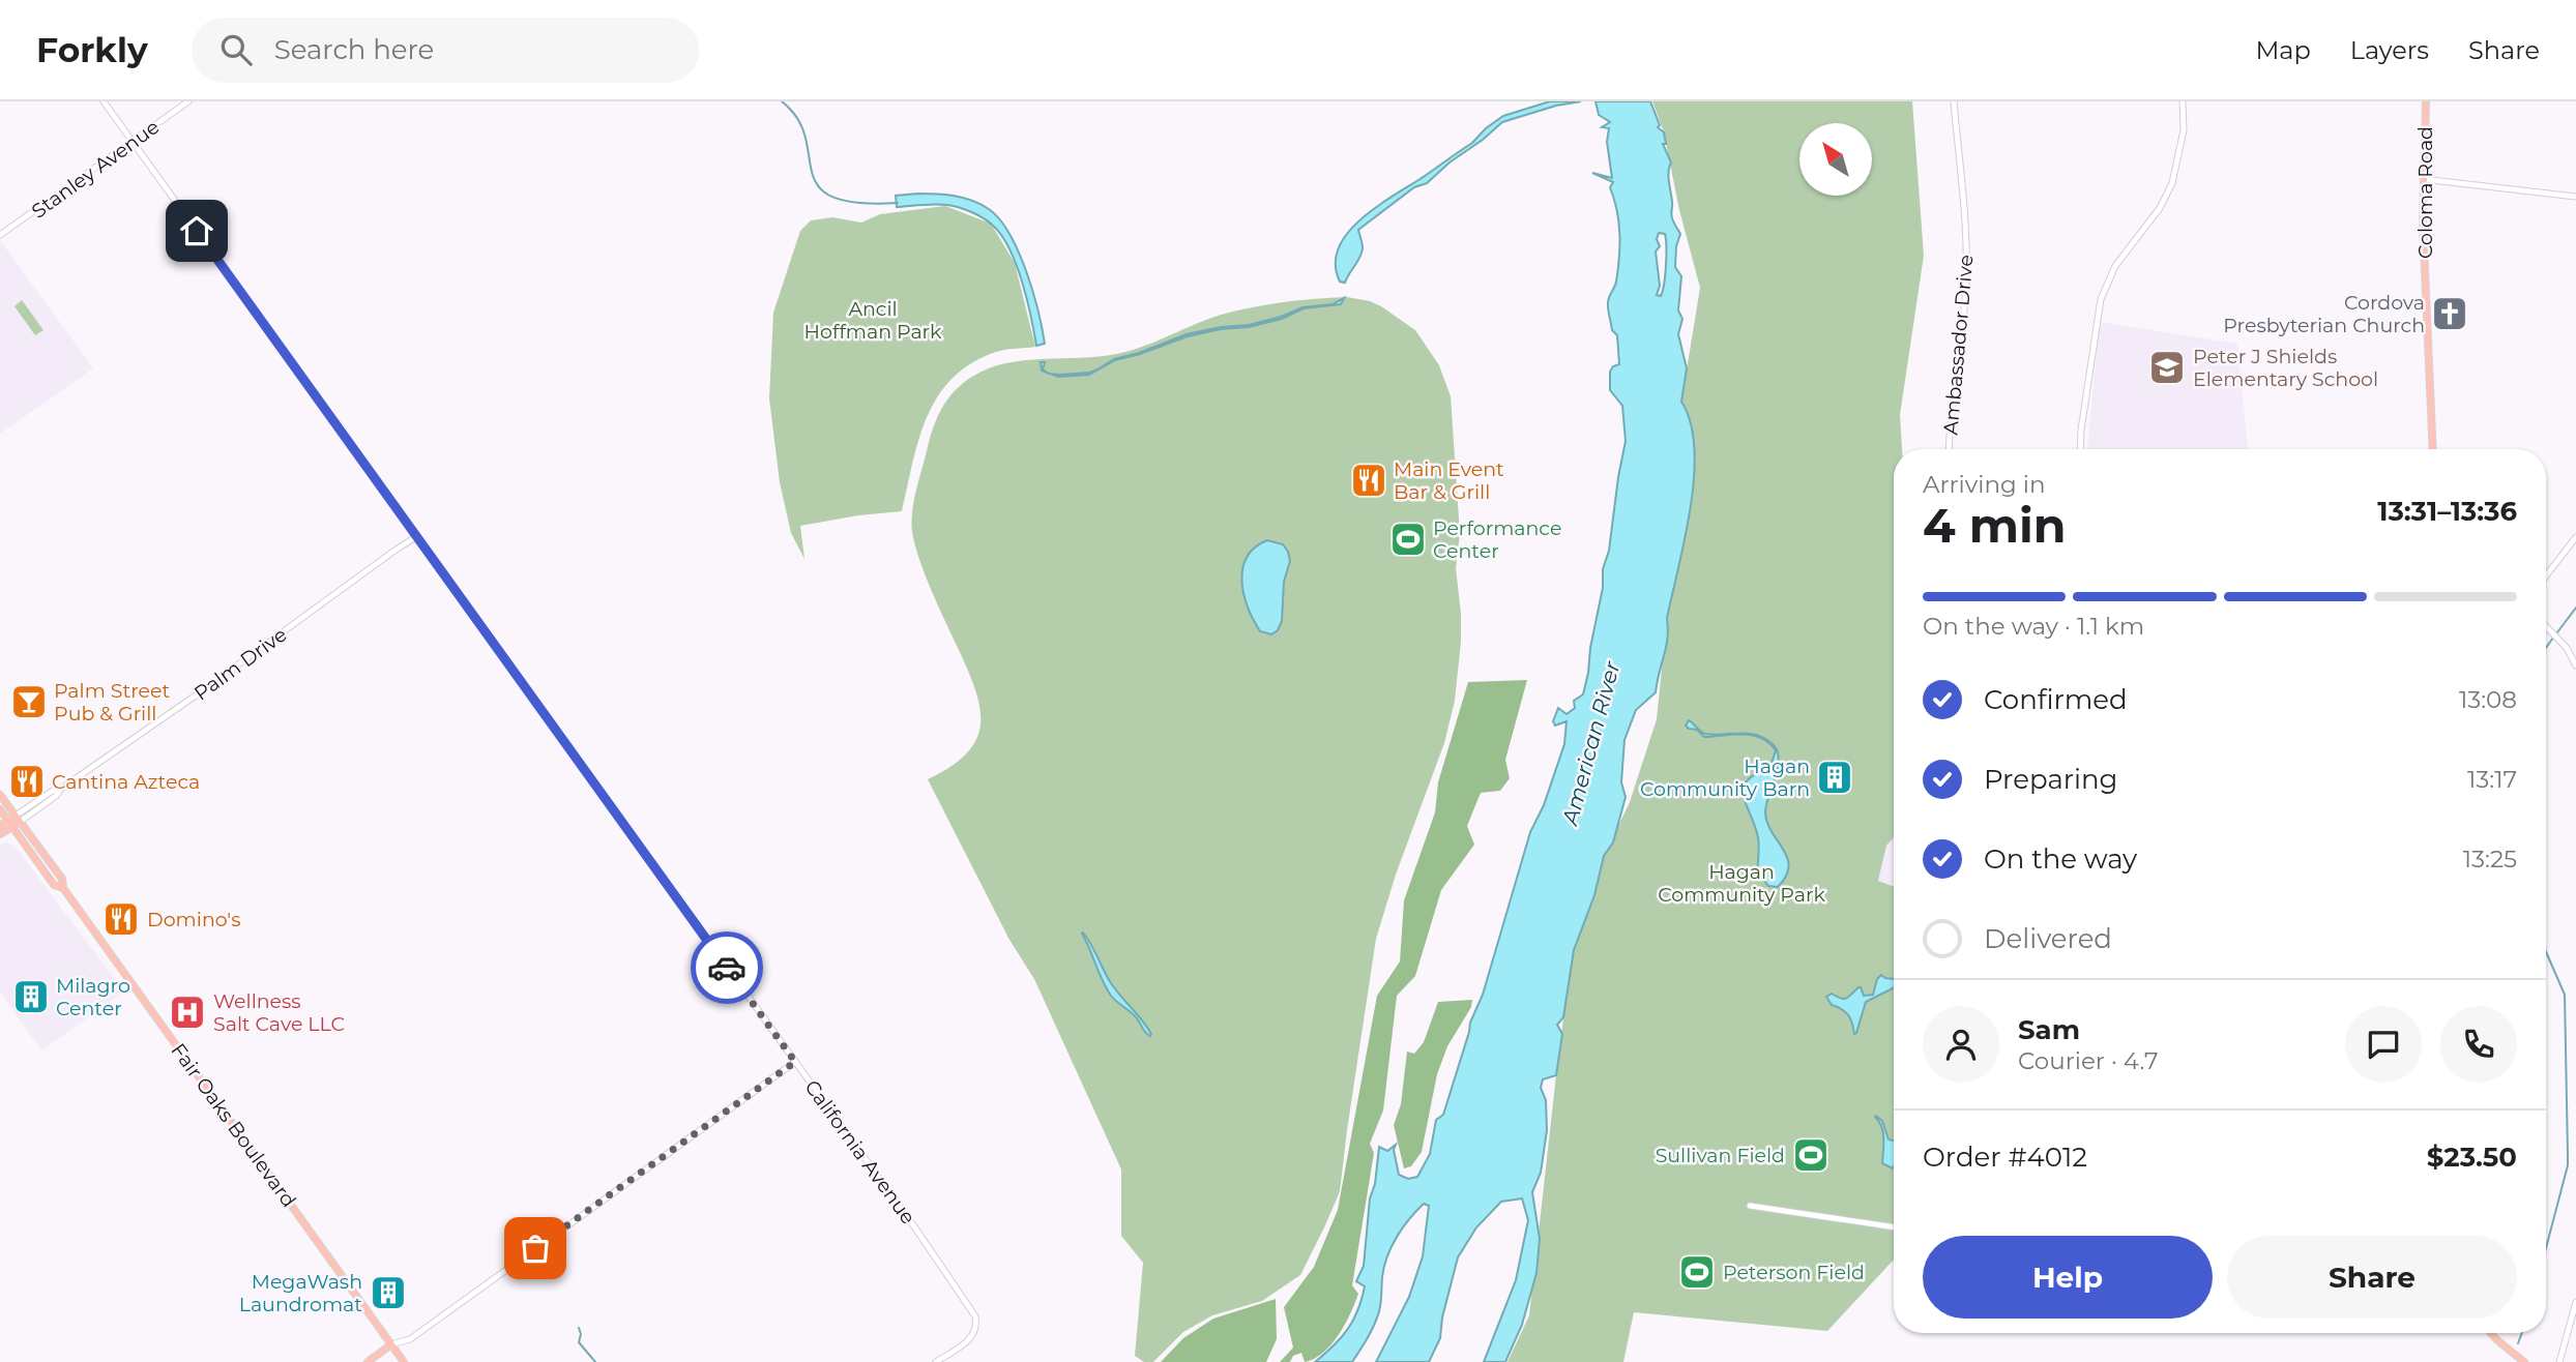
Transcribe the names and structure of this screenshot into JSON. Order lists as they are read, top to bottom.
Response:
{
  "streets": {
    "main road": ["Coloma Road", "Palm Drive", "Fair Oaks Boulevard"],
    "street": ["Stanley Avenue", "Ambassador Drive", "California Avenue"]
  },
  "crossings": [
    ["Stanley Avenue", "California Avenue"],
    ["Palm Drive", "Fair Oaks Boulevard"],
    ["Palm Drive", "California Avenue"]
  ],
  "water": ["American River"],
  "parks": ["Ancil Hoffman Park", "Hagan Community Park"],
  "places": {
    "church": ["Cordova Presbyterian Church"],
    "school or university": ["Peter J Shields Elementary School"],
    "restaurant": ["Main Event Bar & Grill", "Cantina Azteca", "Domino's"],
    "sports": ["Performance Center", "Sullivan Field", "Peterson Field"],
    "bar": ["Palm Street Pub & Grill"],
    "building": ["Hagan Community Barn", "Milagro Center", "MegaWash Laundromat"],
    "hospital": ["Wellness Salt Cave LLC"]
  },
  "north": "top left",
  "page": {
    "header": "Forkly",
    "search": "Search here",
    "nav": ["Map", "Layers", "Share"],
    "heading": ["4 min", "Arriving in", "13:31–13:36"],
    "panel": [
      "Sam",
      "Courier · 4.7",
      "Order #4012",
      "$23.50"
    ],
    "bar": "On the way · 1.1 km",
    "list": [
      ["Confirmed", "13:08"],
      ["Preparing", "13:17"],
      ["On the way", "13:25"],
      "Delivered"
    ],
    "buttons": ["Help", "Share"]
  }
}
